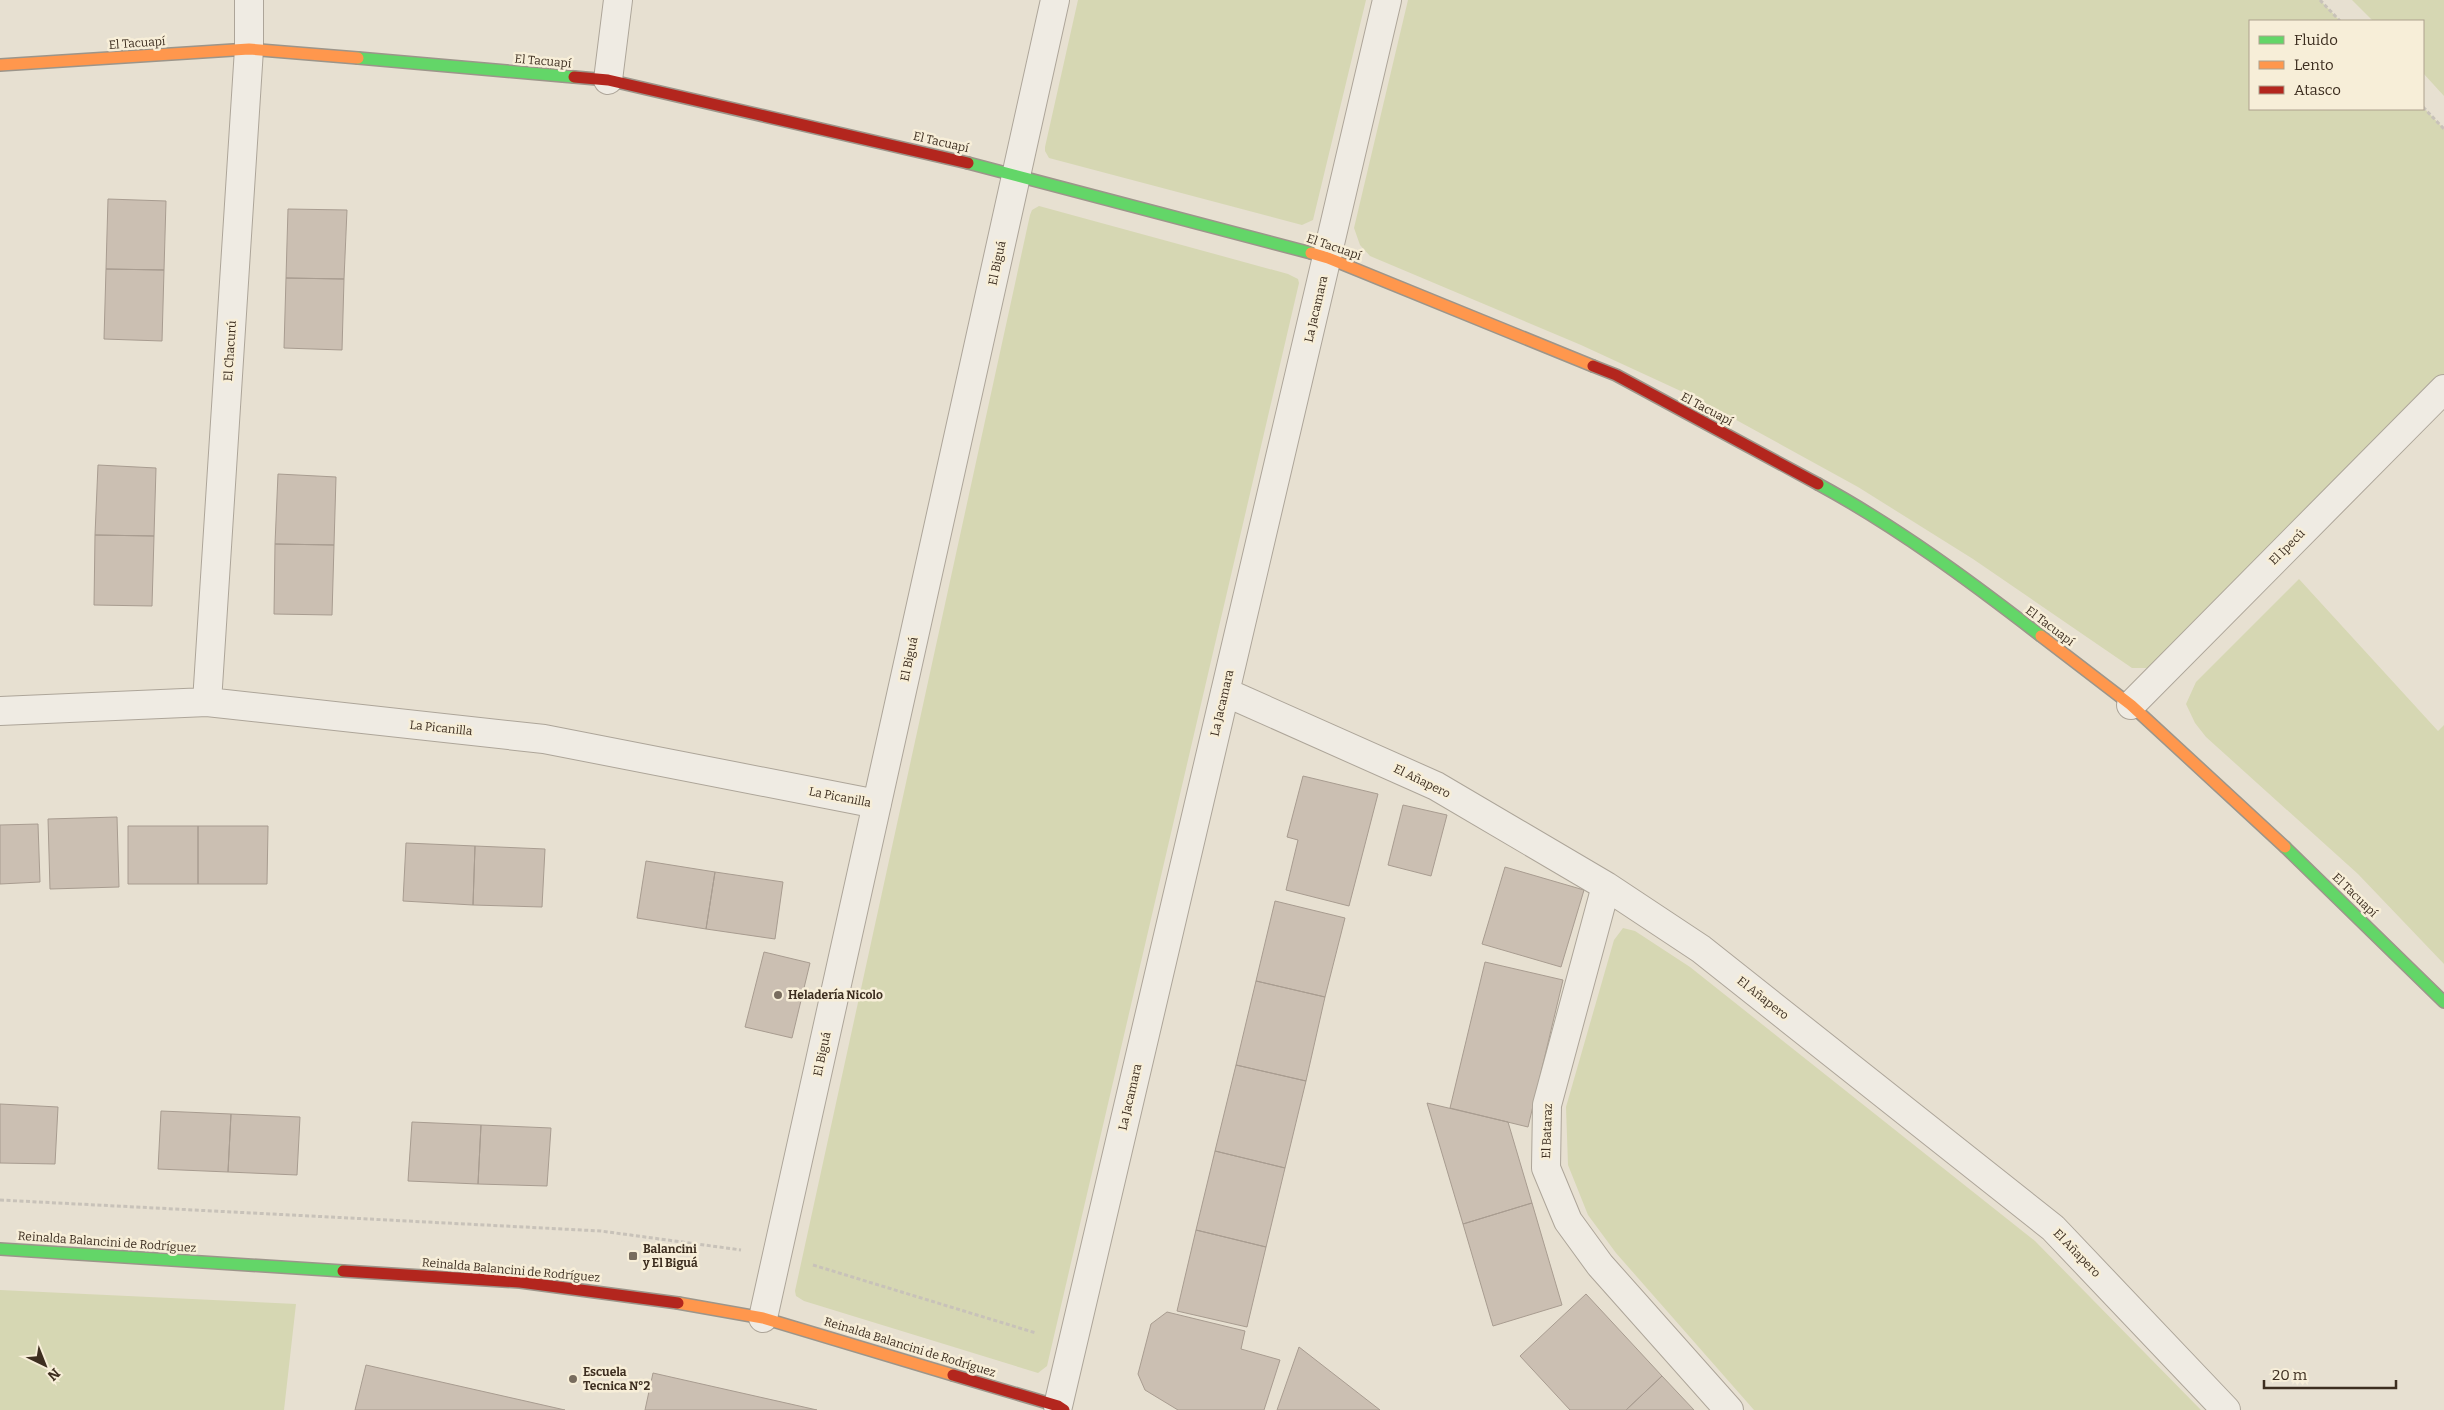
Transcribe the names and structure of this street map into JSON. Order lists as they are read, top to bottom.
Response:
{
  "streets": {
    "street": [
      "El Tacuapí",
      "El Biguá",
      "La Jacamara",
      "El Chacurú",
      "El Ipecú",
      "La Picanilla",
      "El Añapero",
      "El Bataraz",
      "Reinalda Balancini de Rodríguez"
    ]
  },
  "crossings": [
    ["El Tacuapí", "El Biguá"],
    ["El Tacuapí", "La Jacamara"],
    ["El Tacuapí", "El Chacurú"],
    ["El Tacuapí", "El Ipecú"],
    ["El Biguá", "La Picanilla"],
    ["El Biguá", "Reinalda Balancini de Rodríguez"],
    ["La Jacamara", "El Añapero"],
    ["La Jacamara", "Reinalda Balancini de Rodríguez"],
    ["El Chacurú", "La Picanilla"],
    ["El Añapero", "El Bataraz"]
  ],
  "places": {
    "other": ["Heladería Nicolo", "Escuela Tecnica N°2"],
    "transit": ["Balancini y El Biguá"]
  },
  "legend": ["Fluido", "Lento", "Atasco"],
  "scale_bar": "20 m",
  "north": "bottom right"
}
